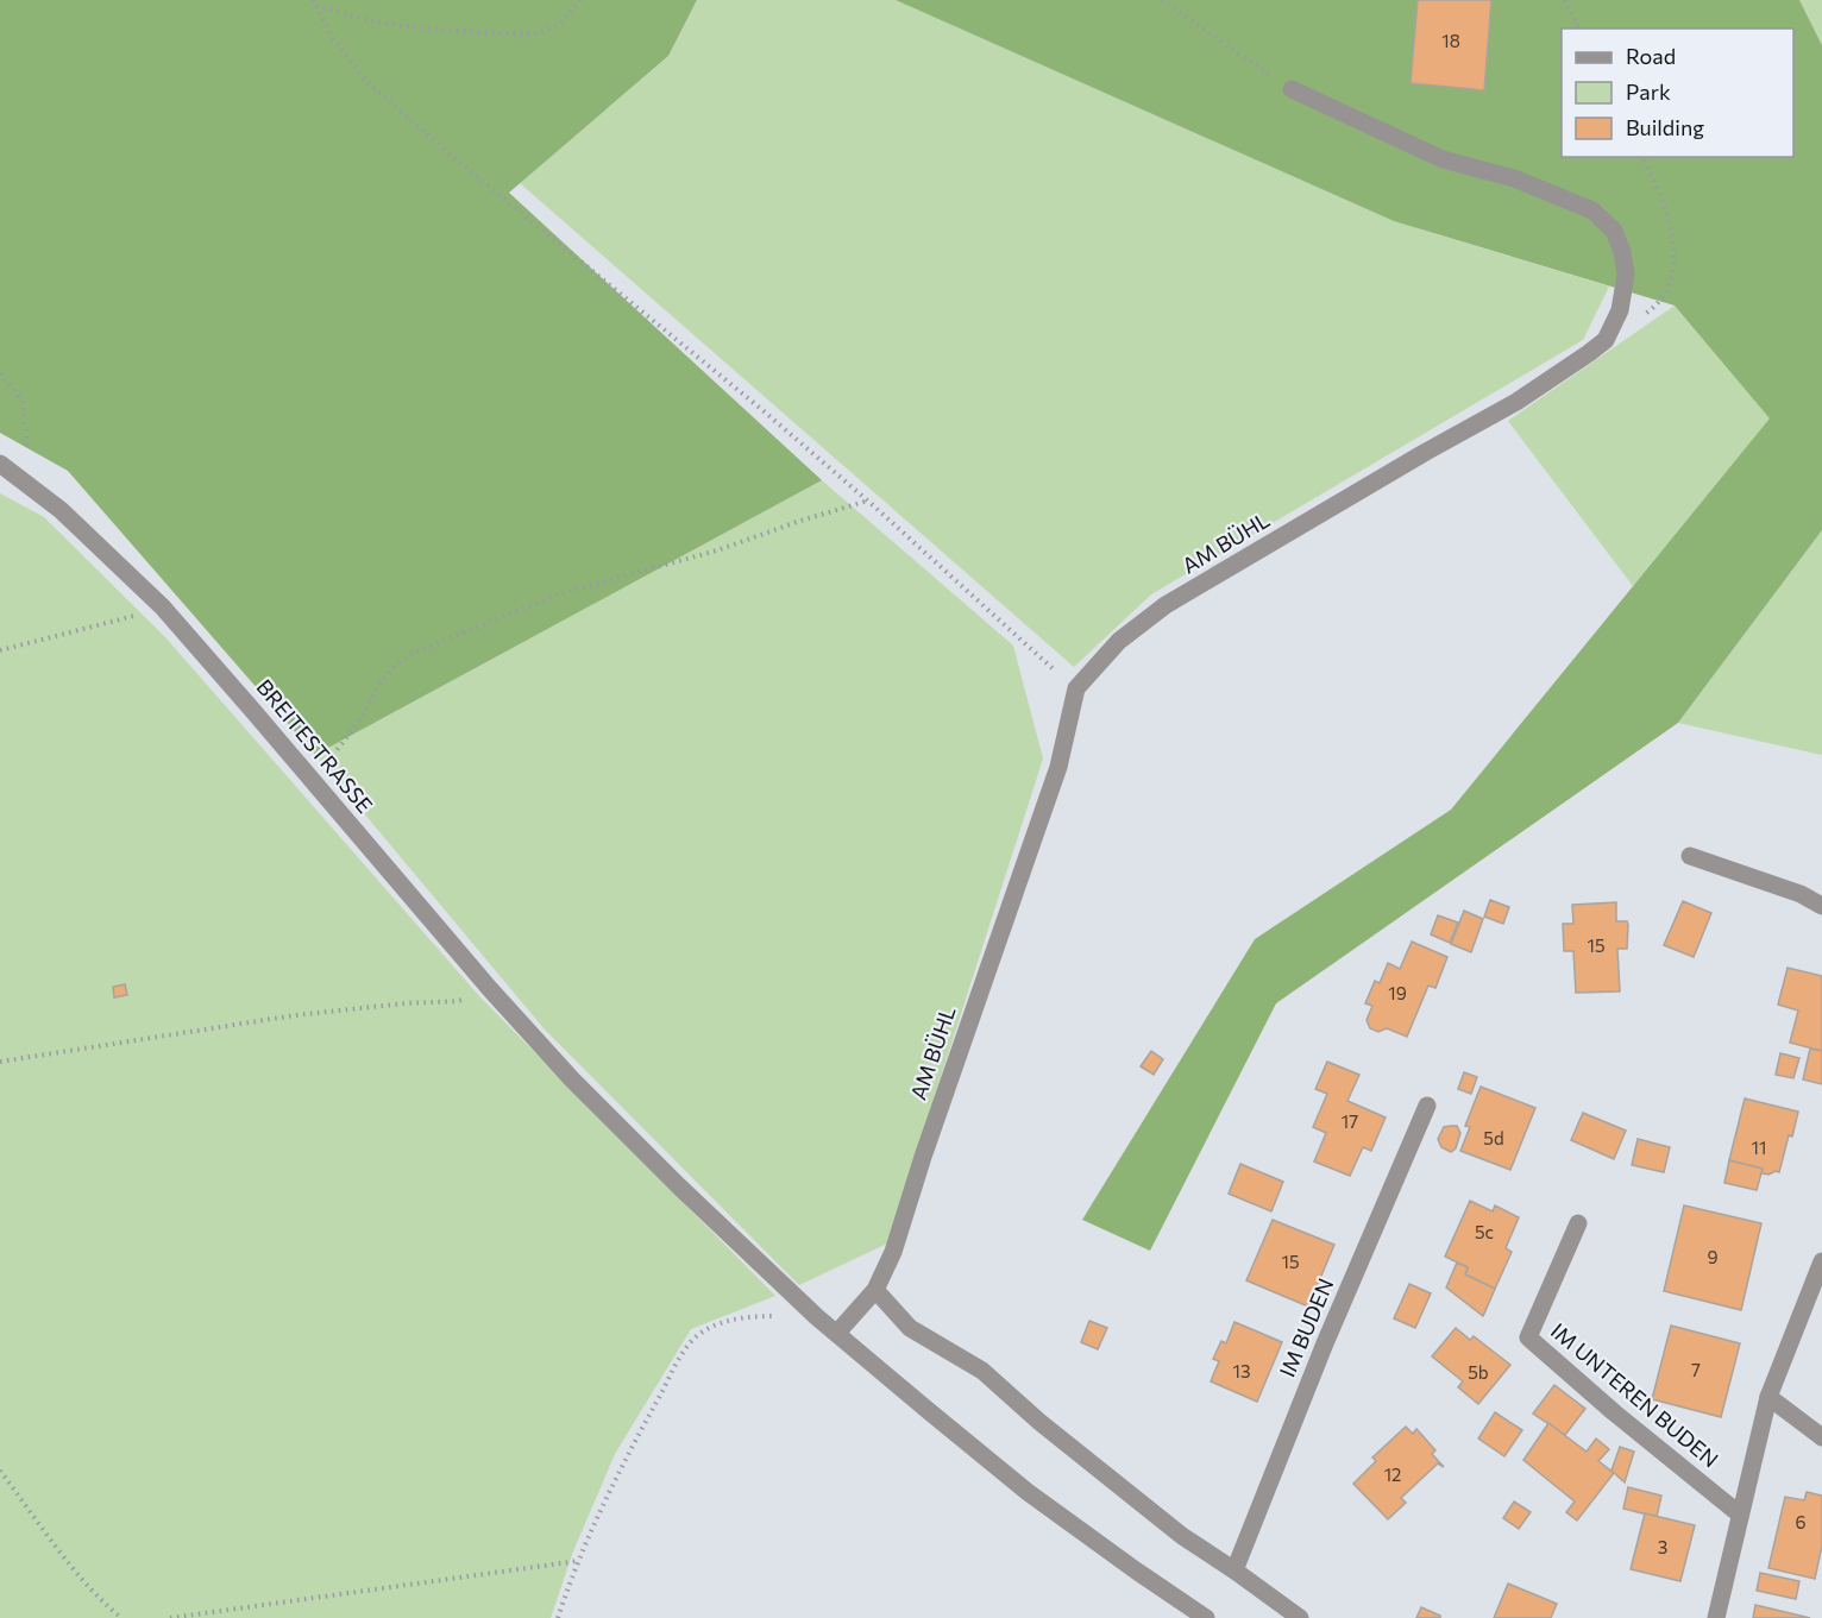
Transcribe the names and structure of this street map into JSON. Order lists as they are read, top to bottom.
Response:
{
  "streets": {
    "street": [
      "AM BÜHL",
      "BREITESTRASSE",
      "IM BUDEN",
      "IM UNTEREN BUDEN"
    ]
  },
  "crossings": [
    ["AM BÜHL", "BREITESTRASSE"]
  ],
  "house_numbers": [
    "18",
    "15",
    "19",
    "17",
    "5d",
    "11",
    "5c",
    "9",
    "15",
    "7",
    "13",
    "5b",
    "12",
    "6",
    "3"
  ],
  "legend": ["Road", "Park", "Building"]
}
